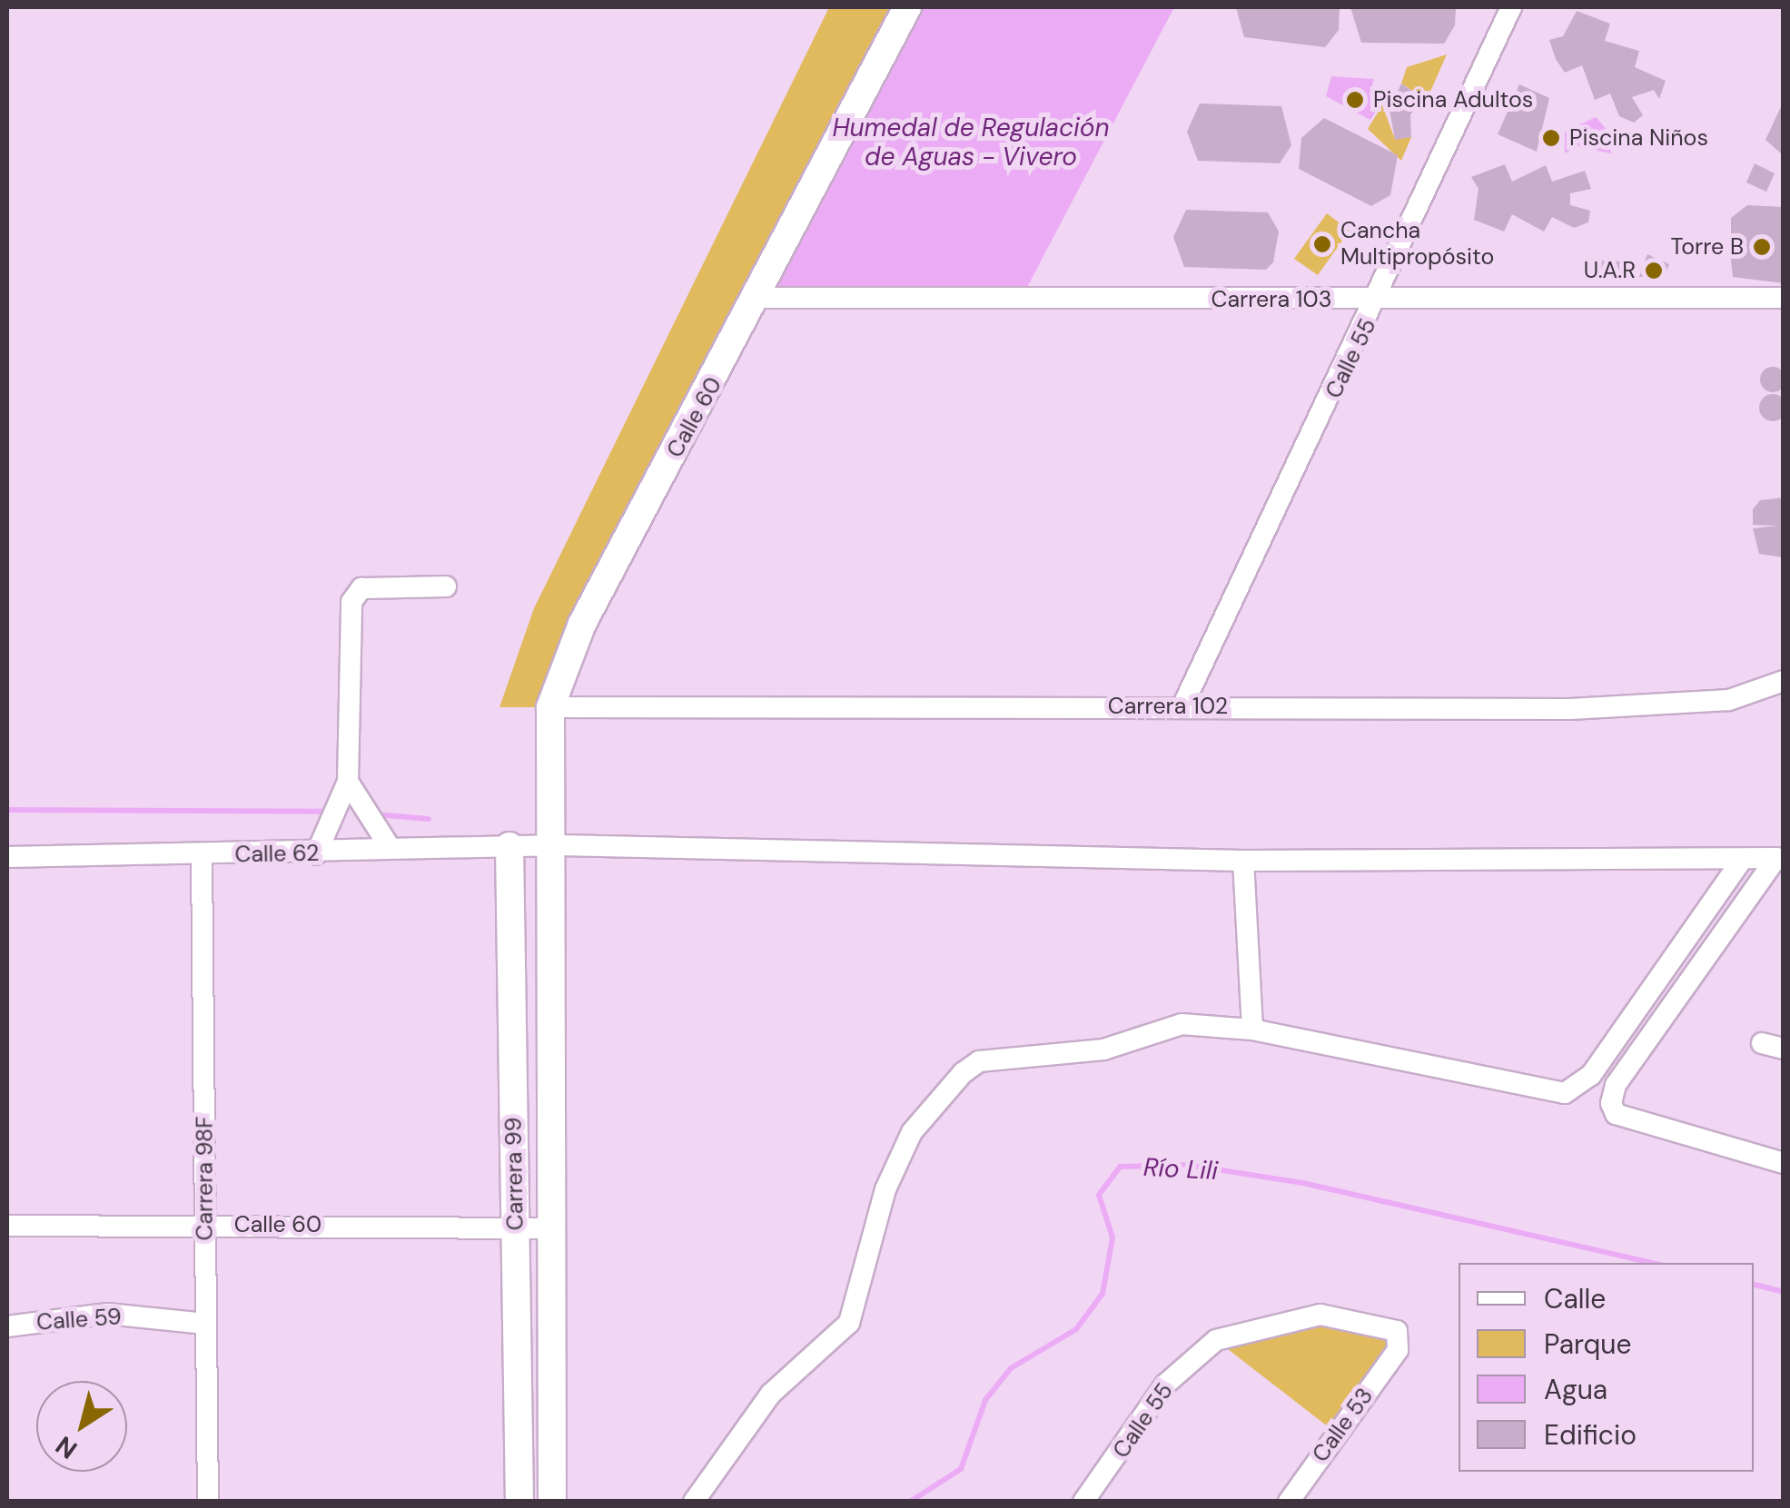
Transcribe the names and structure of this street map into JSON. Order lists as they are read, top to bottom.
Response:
{
  "streets": {
    "street": [
      "Carrera 103",
      "Calle 55",
      "Calle 60",
      "Carrera 102",
      "Calle 62",
      "Carrera 99",
      "Carrera 98F",
      "Calle 59",
      "Calle 53"
    ]
  },
  "crossings": [
    ["Carrera 103", "Calle 55"],
    ["Carrera 103", "Calle 60"],
    ["Calle 55", "Carrera 102"],
    ["Calle 55", "Calle 53"],
    ["Calle 60", "Carrera 102"],
    ["Calle 60", "Calle 62"],
    ["Calle 60", "Carrera 99"],
    ["Calle 60", "Carrera 98F"],
    ["Calle 62", "Carrera 99"],
    ["Calle 62", "Carrera 98F"],
    ["Carrera 98F", "Calle 59"]
  ],
  "water": ["Humedal de Regulación de Aguas - Vivero", "Río Lili"],
  "places": [
    "Piscina Adultos",
    "Piscina Niños",
    "Cancha Multipropósito",
    "Torre B",
    "U.A.R"
  ],
  "legend": [
    "Calle",
    "Parque",
    "Agua",
    "Edificio"
  ],
  "north": "bottom left"
}
